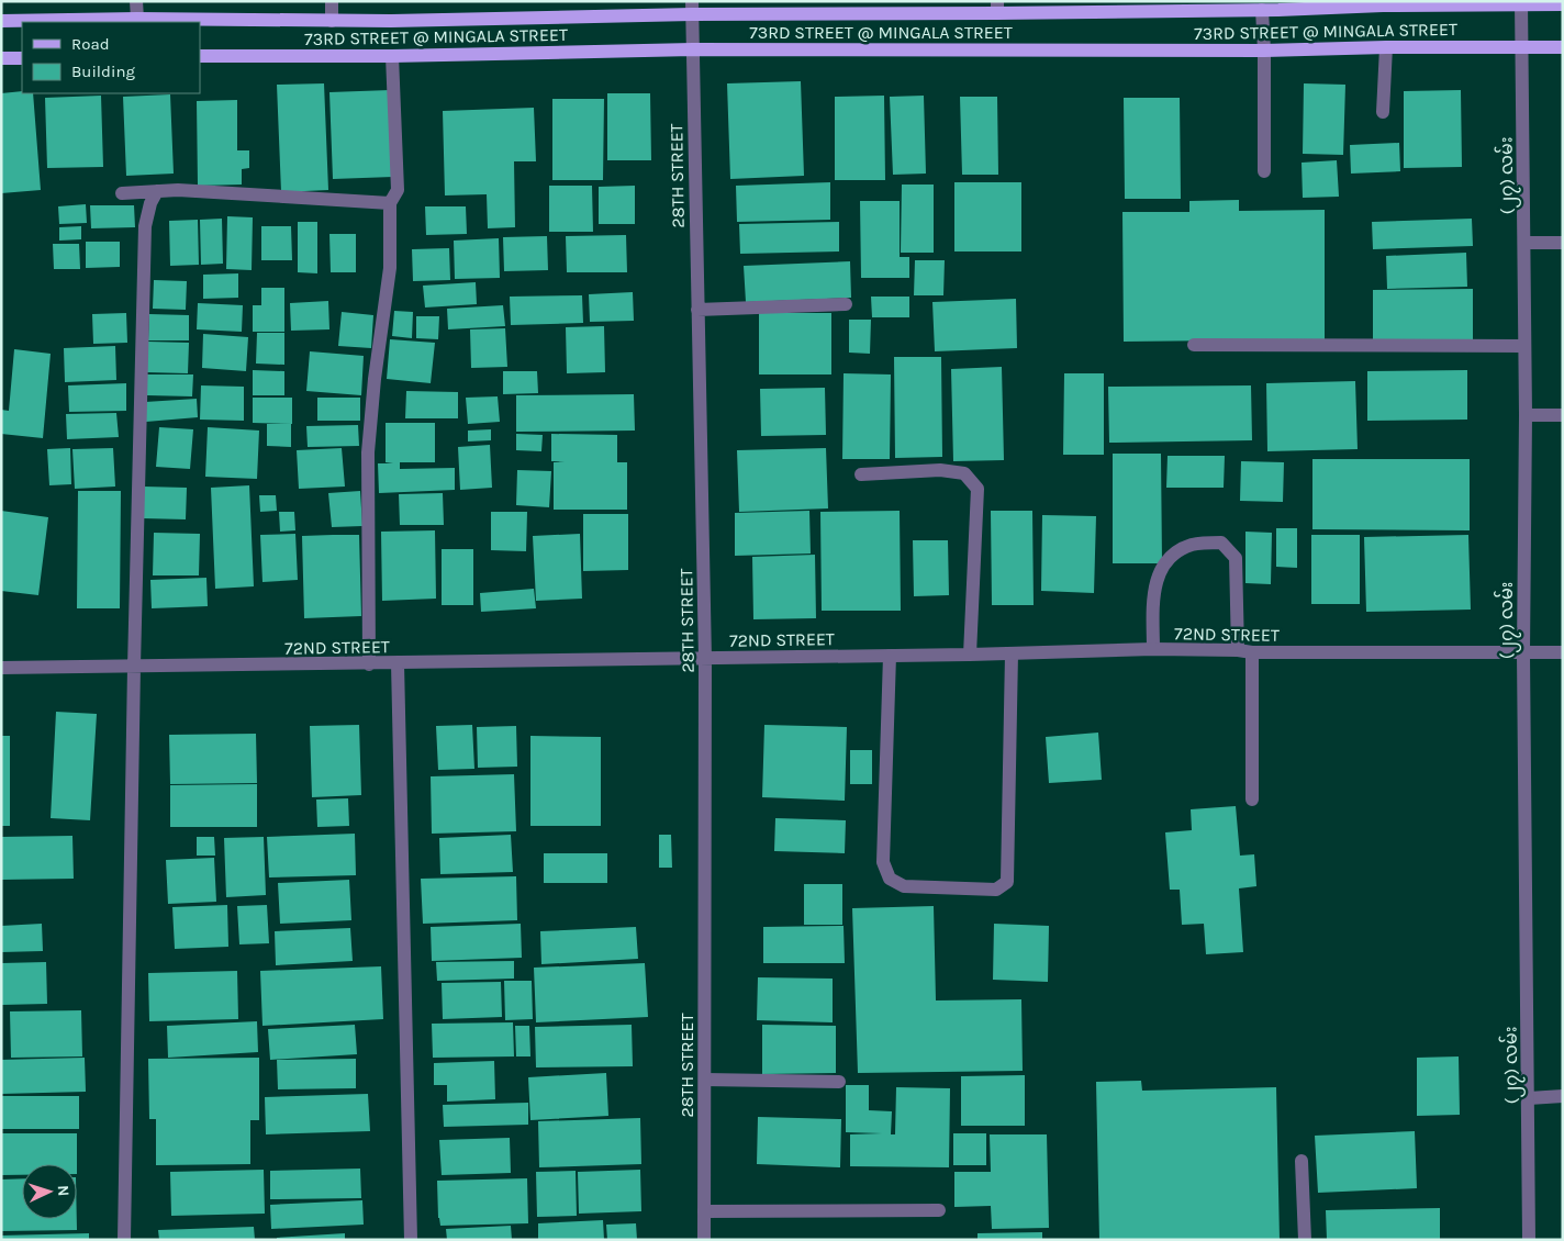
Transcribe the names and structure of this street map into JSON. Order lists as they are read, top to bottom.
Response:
{
  "streets": {
    "main road": ["73RD STREET @ MINGALA STREET"],
    "street": ["28TH STREET", "(၂၇) လမ်း", "72ND STREET"]
  },
  "crossings": [
    ["73RD STREET @ MINGALA STREET", "28TH STREET"],
    ["73RD STREET @ MINGALA STREET", "(၂၇) လမ်း"],
    ["28TH STREET", "72ND STREET"],
    ["(၂၇) လမ်း", "72ND STREET"]
  ],
  "legend": ["Road", "Building"],
  "north": "right"
}
